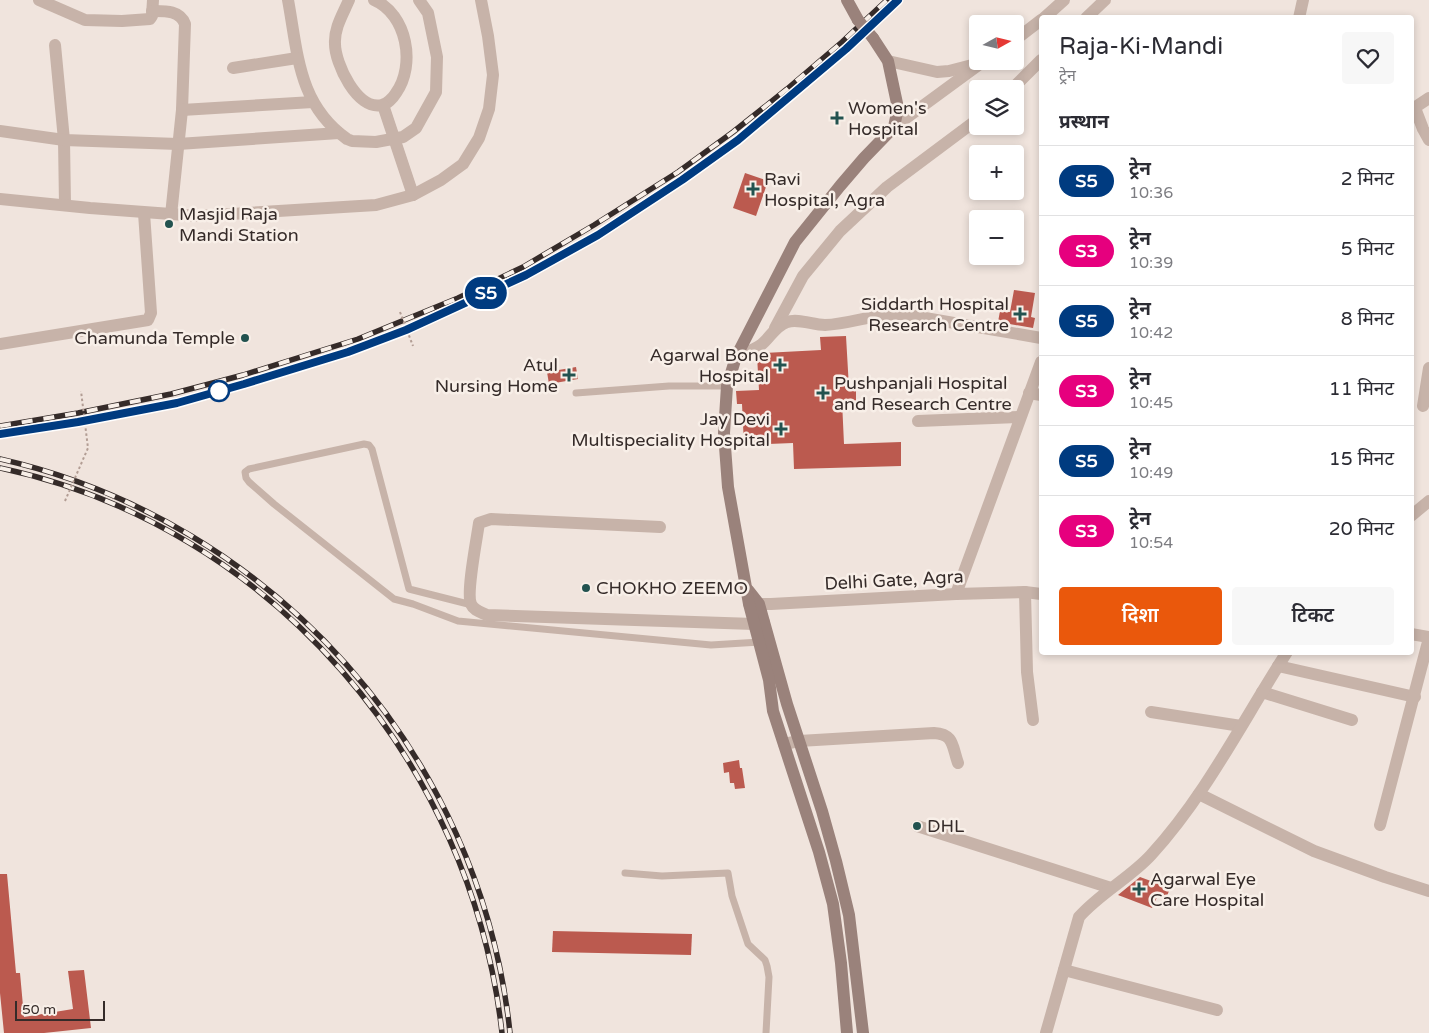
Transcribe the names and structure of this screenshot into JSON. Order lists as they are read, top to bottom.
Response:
{
  "streets": {
    "street": ["Delhi Gate, Agra"]
  },
  "places": {
    "health": [
      "Women's Hospital",
      "Ravi Hospital, Agra",
      "Siddarth Hospital Research Centre",
      "Agarwal Bone Hospital",
      "Atul Nursing Home",
      "Pushpanjali Hospital and Research Centre",
      "Jay Devi Multispeciality Hospital",
      "Agarwal Eye Care Hospital"
    ],
    "other": [
      "Masjid Raja Mandi Station",
      "Chamunda Temple",
      "CHOKHO ZEEMO",
      "DHL"
    ]
  },
  "scale_bar": "50 m",
  "north": "right",
  "page": {
    "on_map": "S5",
    "map_buttons": ["+", "−"],
    "heading": [
      ["Raja-Ki-Mandi", "ट्रेन"],
      "प्रस्थान"
    ],
    "list": [
      {
        "mark": "S5",
        "name": "ट्रेन",
        "note": "10:36",
        "value": "2 मिनट"
      },
      {
        "mark": "S3",
        "name": "ट्रेन",
        "note": "10:39",
        "value": "5 मिनट"
      },
      {
        "mark": "S5",
        "name": "ट्रेन",
        "note": "10:42",
        "value": "8 मिनट"
      },
      {
        "mark": "S3",
        "name": "ट्रेन",
        "note": "10:45",
        "value": "11 मिनट"
      },
      {
        "mark": "S5",
        "name": "ट्रेन",
        "note": "10:49",
        "value": "15 मिनट"
      },
      {
        "mark": "S3",
        "name": "ट्रेन",
        "note": "10:54",
        "value": "20 मिनट"
      }
    ],
    "buttons": ["दिशा", "टिकट"],
    "scale": "50 m"
  }
}
